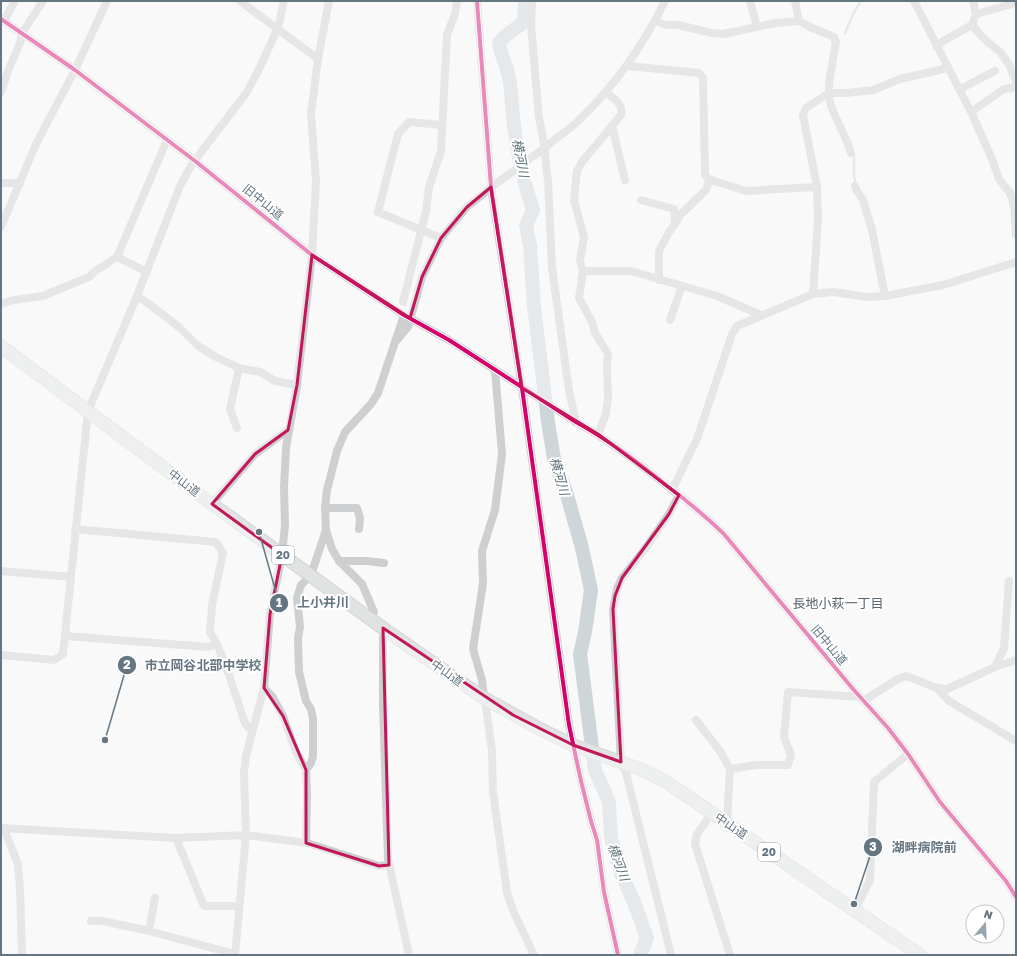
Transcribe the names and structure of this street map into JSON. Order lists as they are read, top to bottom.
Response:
{
  "streets": {
    "highway": ["中山道", "20"],
    "street": ["旧中山道"]
  },
  "districts": ["長地小萩一丁目"],
  "water": ["横河川"],
  "places": ["上小井川", "市立岡谷北部中学校", "湖畔病院前"],
  "north": "top"
}
